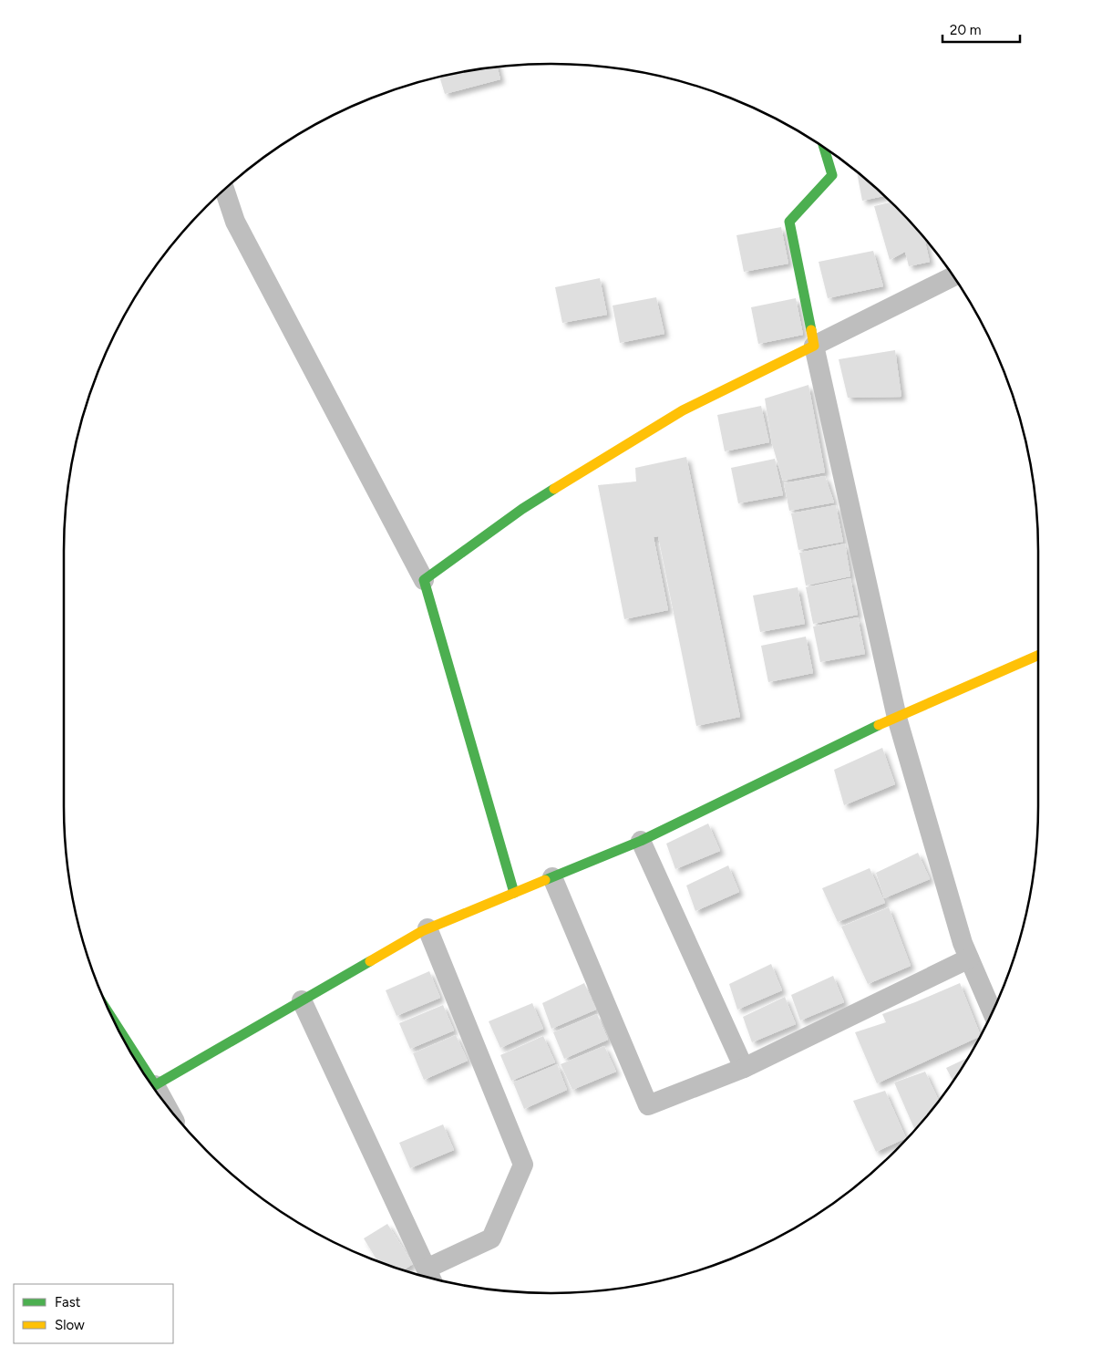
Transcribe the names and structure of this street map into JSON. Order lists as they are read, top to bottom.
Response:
{
  "legend": ["Fast", "Slow"],
  "scale_bar": "20 m"
}
